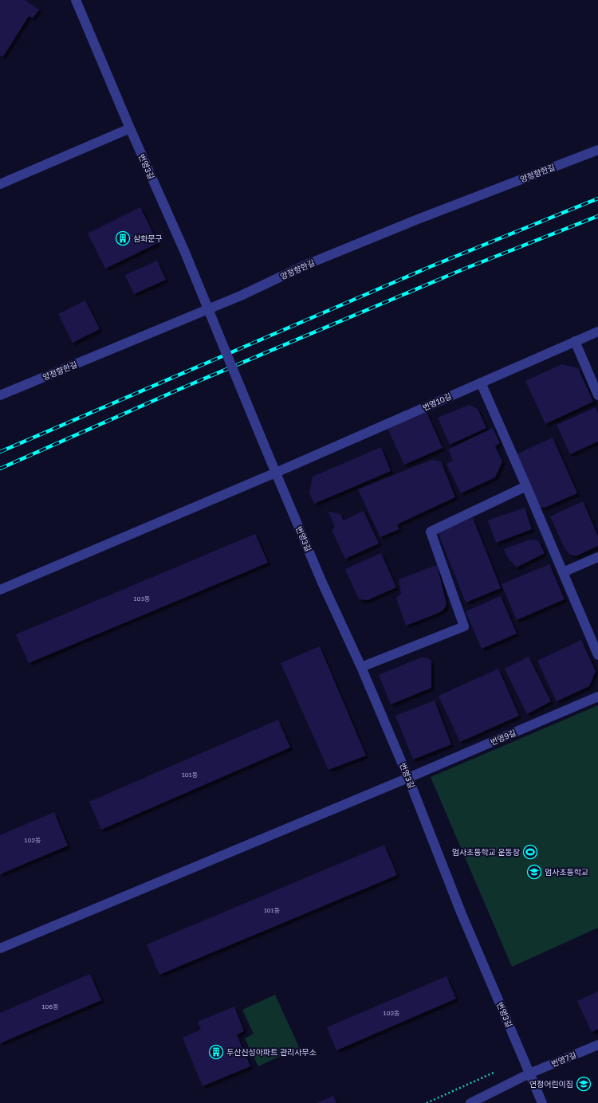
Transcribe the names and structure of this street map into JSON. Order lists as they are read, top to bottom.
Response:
{
  "streets": {
    "street": [
      "번영3길",
      "양정향한길",
      "번영10길",
      "번영9길",
      "번영7길"
    ]
  },
  "crossings": [
    ["번영3길", "양정향한길"],
    ["번영3길", "번영10길"],
    ["번영3길", "번영9길"],
    ["번영3길", "번영7길"]
  ],
  "places": {
    "building": ["삼화문구", "두산신성아파트 관리사무소"],
    "sports": ["엄사초등학교 운동장"],
    "school or university": ["엄사초등학교", "연정어린이집"]
  },
  "house_numbers": [
    "103동",
    "101동",
    "102동",
    "101동",
    "106동",
    "102동"
  ]
}
